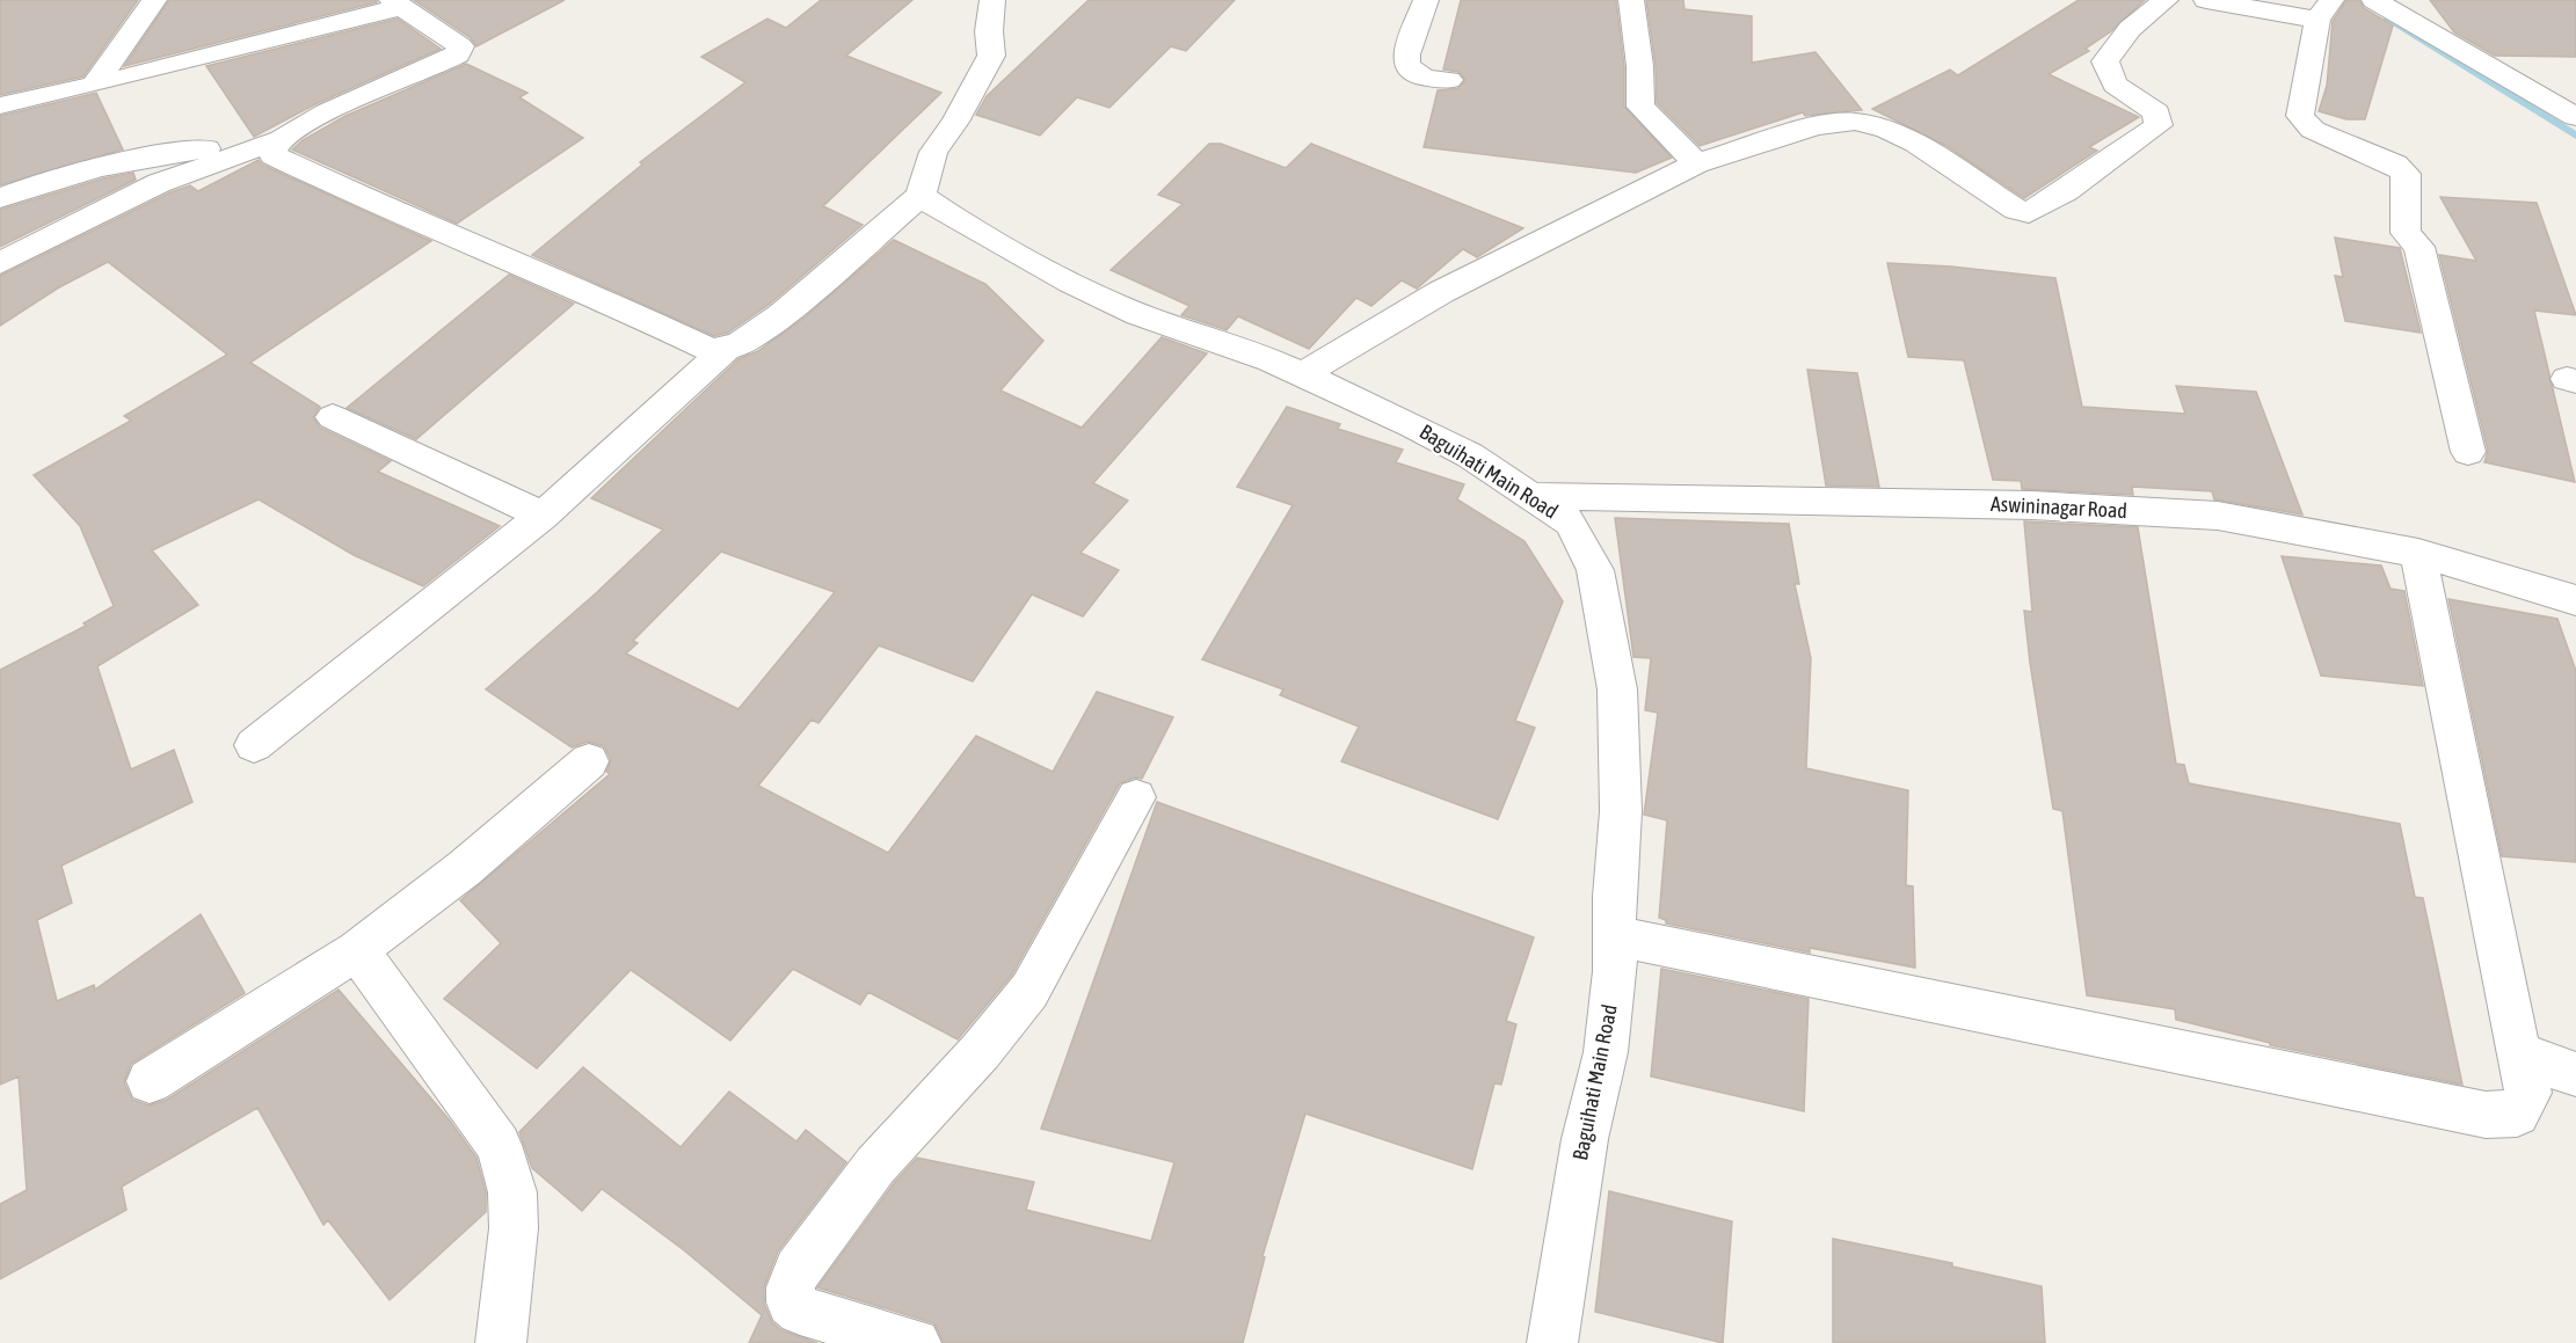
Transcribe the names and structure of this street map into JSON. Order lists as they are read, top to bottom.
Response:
{
  "streets": {
    "street": ["Baguihati Main Road", "Aswininagar Road"]
  },
  "crossings": [
    ["Baguihati Main Road", "Aswininagar Road"]
  ]
}
